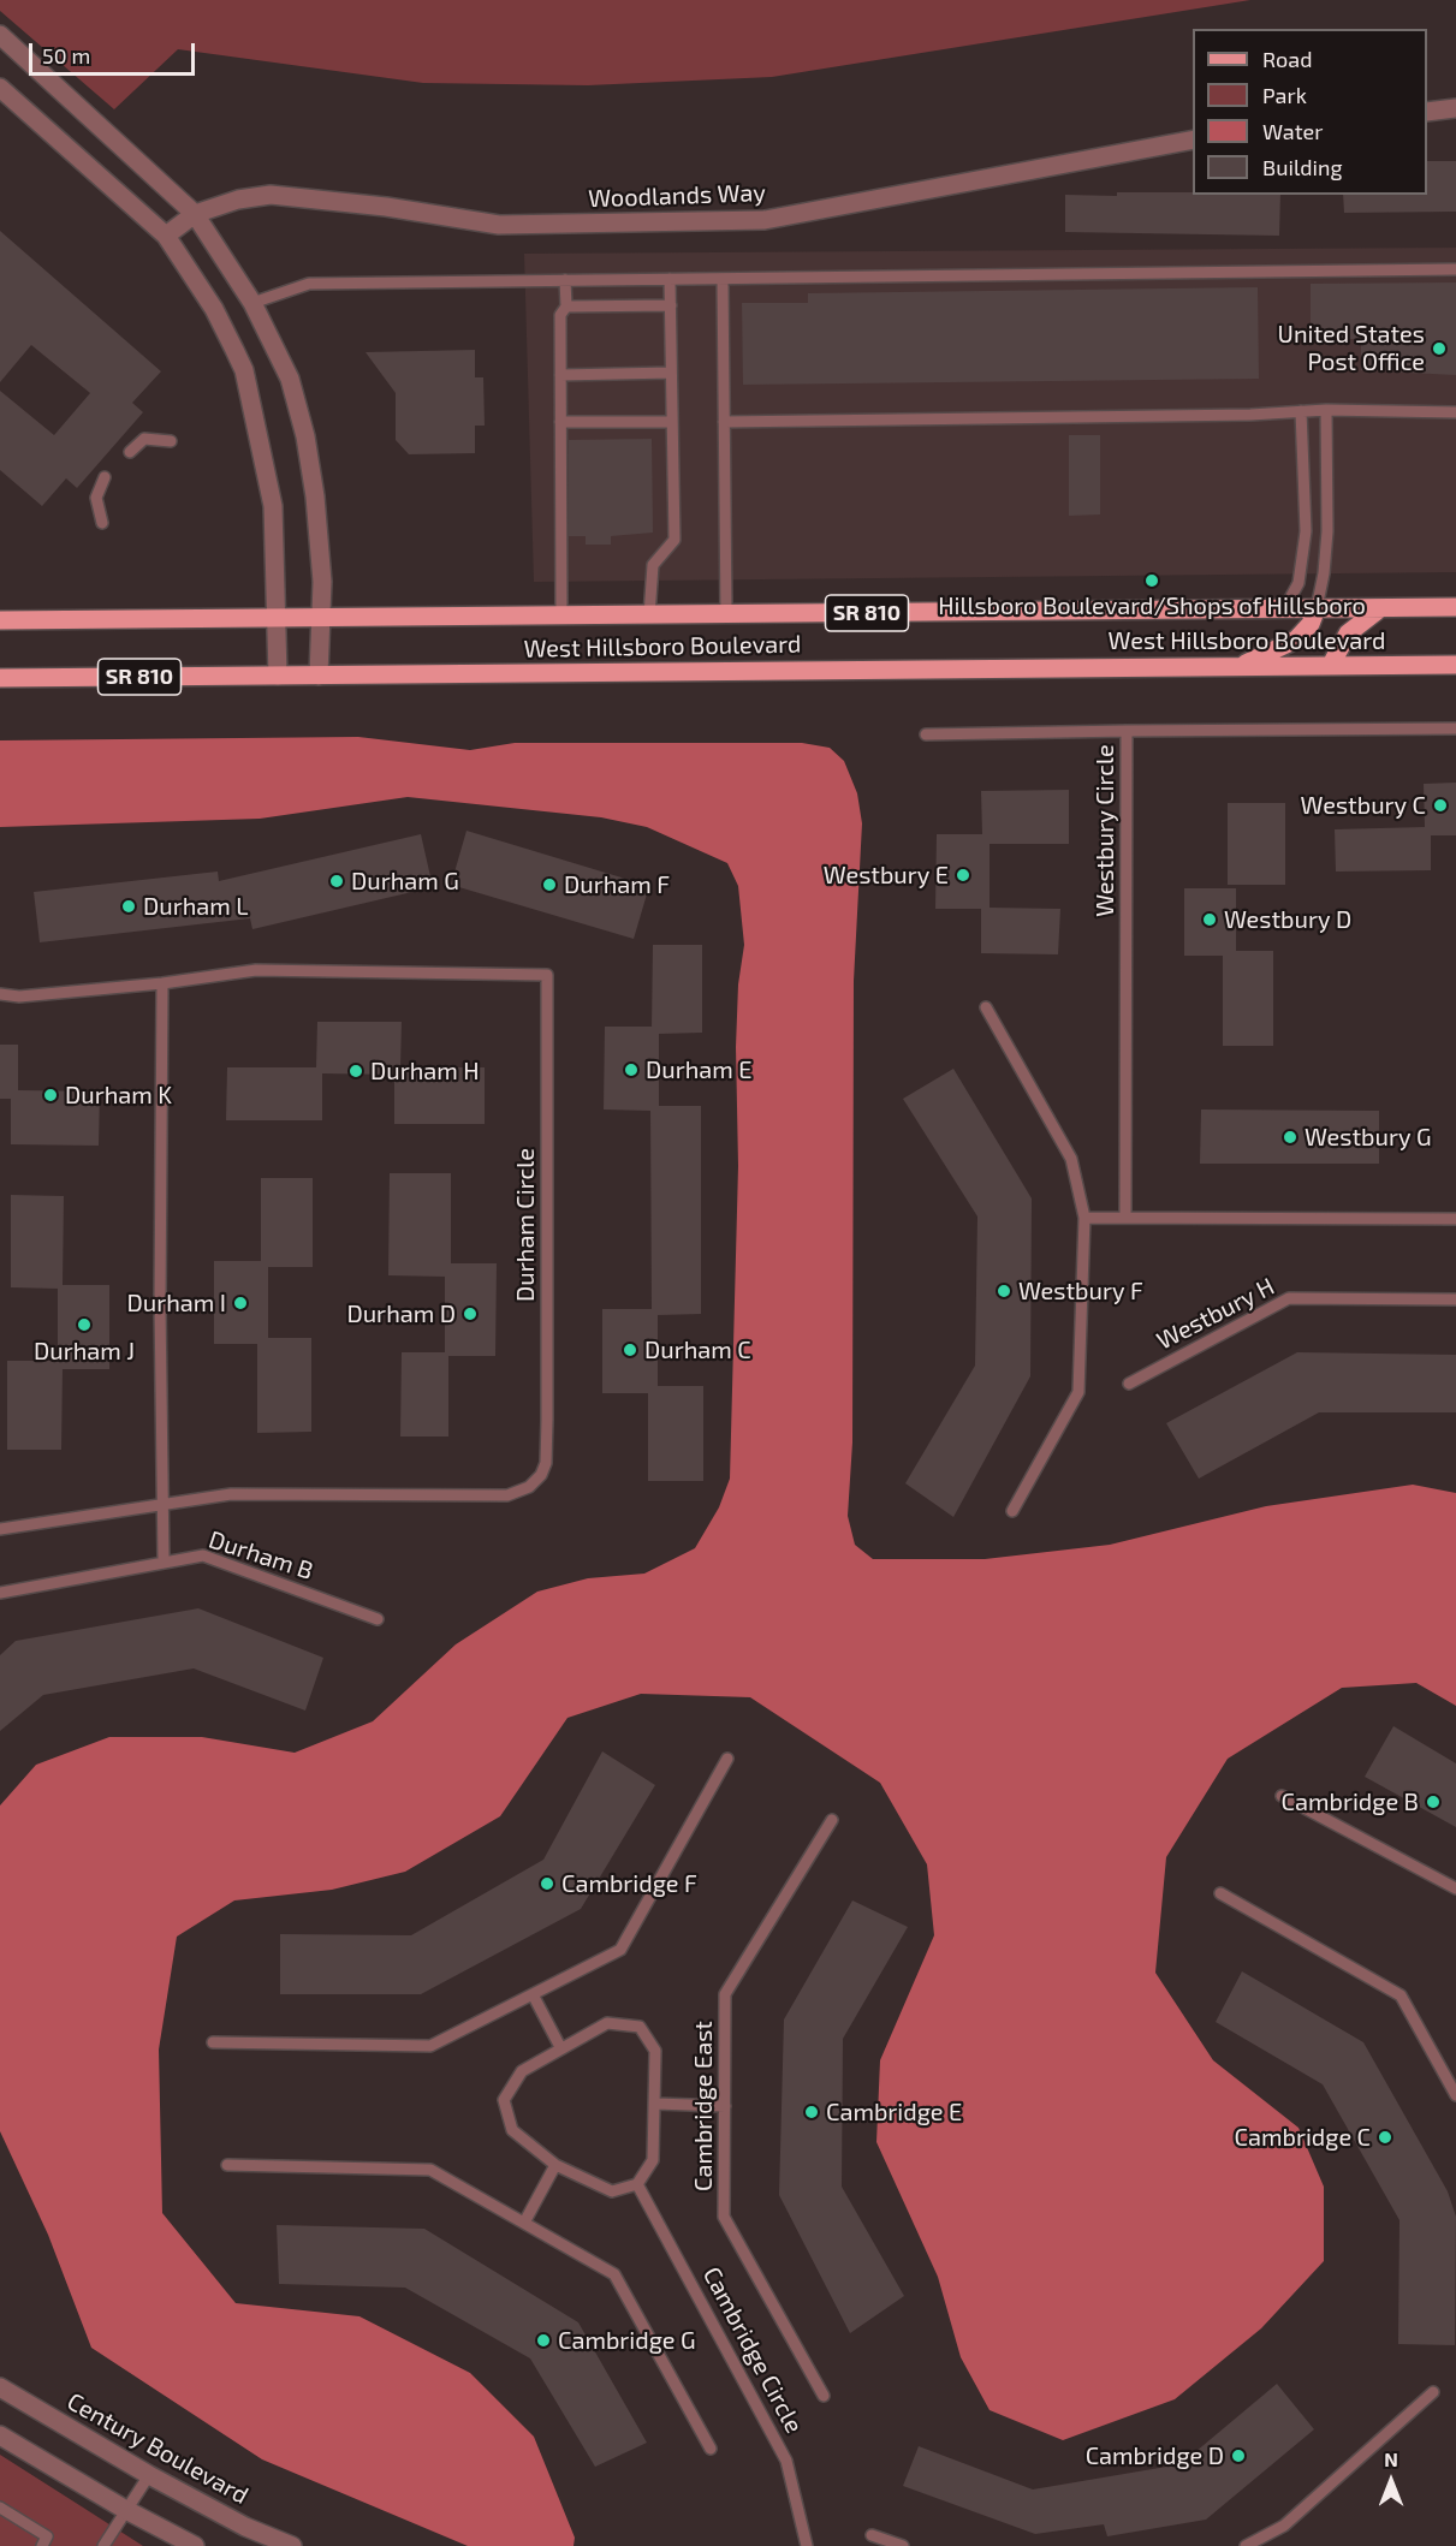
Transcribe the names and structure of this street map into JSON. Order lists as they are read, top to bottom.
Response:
{
  "streets": {
    "main road": ["SR 810", "West Hillsboro Boulevard"],
    "street": ["Woodlands Way", "Century Boulevard"],
    "lane": [
      "Westbury Circle",
      "Durham Circle",
      "Westbury H",
      "Durham B",
      "Cambridge East",
      "Cambridge Circle"
    ]
  },
  "places": [
    "United States Post Office",
    "Hillsboro Boulevard/Shops of Hillsboro",
    "Westbury C",
    "Westbury E",
    "Durham G",
    "Durham F",
    "Durham L",
    "Westbury D",
    "Durham E",
    "Durham H",
    "Durham K",
    "Westbury G",
    "Westbury F",
    "Durham I",
    "Durham D",
    "Durham J",
    "Durham C",
    "Cambridge B",
    "Cambridge F",
    "Cambridge E",
    "Cambridge C",
    "Cambridge G",
    "Cambridge D"
  ],
  "legend": [
    "Road",
    "Park",
    "Water",
    "Building"
  ],
  "scale_bar": "50 m",
  "north": "top"
}
